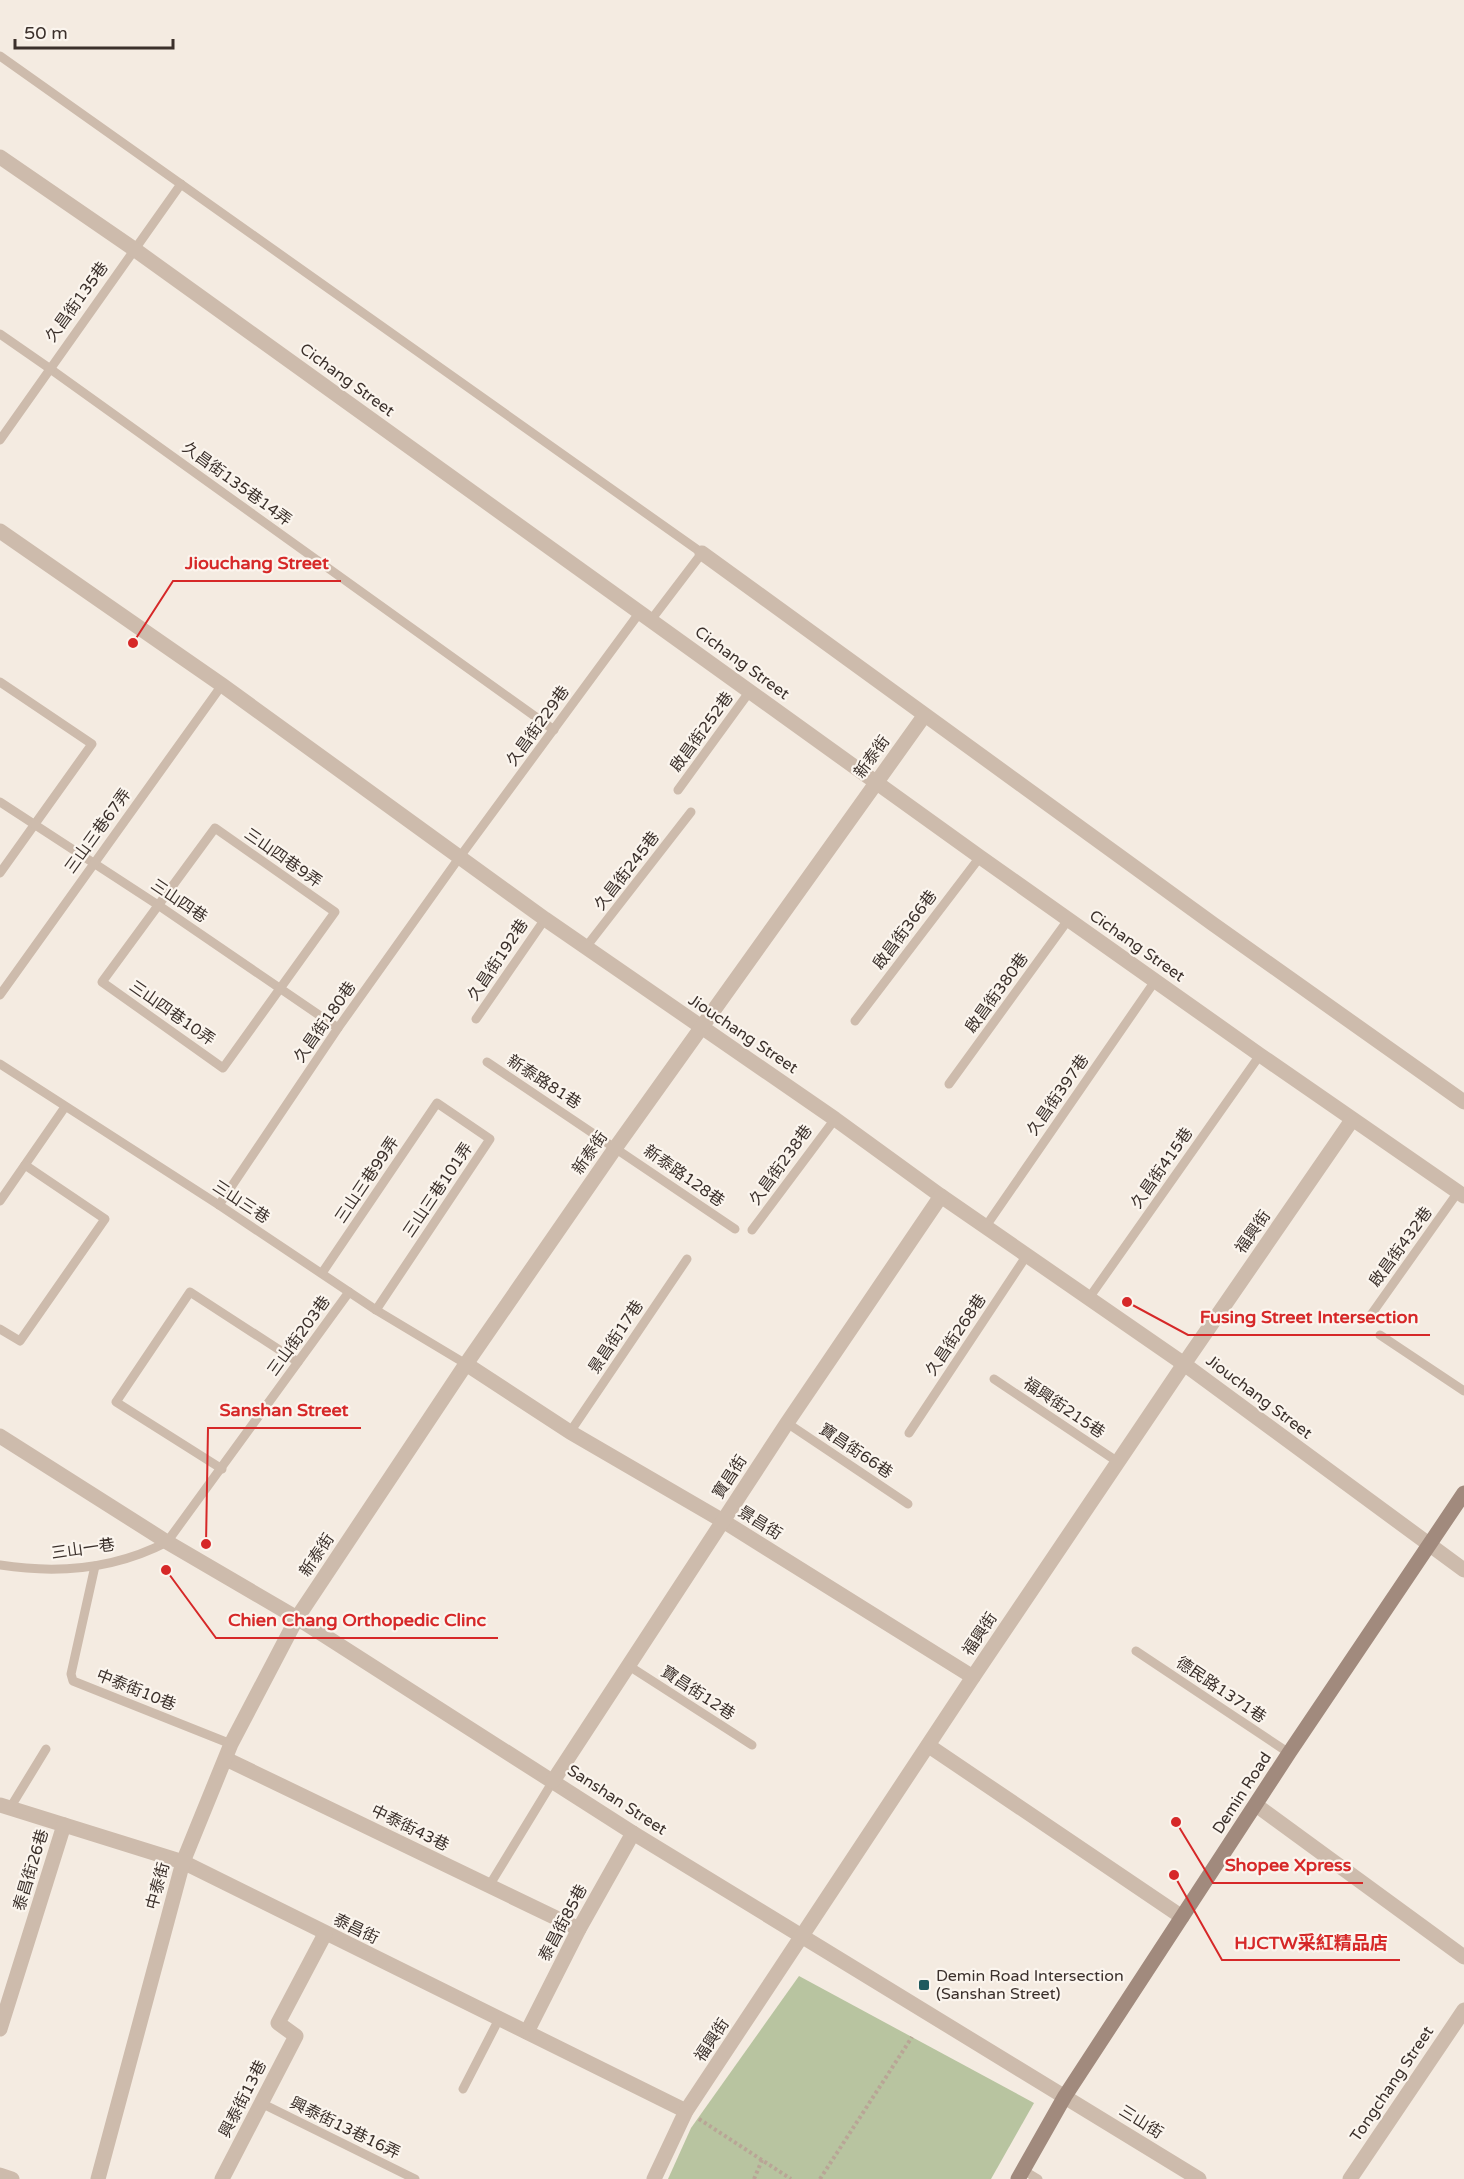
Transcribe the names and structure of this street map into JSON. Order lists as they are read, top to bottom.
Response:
{
  "streets": {
    "street": [
      "Cichang Street",
      "新泰街",
      "Jiouchang Street",
      "福興街",
      "寶昌街",
      "景昌街",
      "Demin Road",
      "Sanshan Street",
      "中泰街43巷",
      "泰昌街26巷",
      "中泰街",
      "泰昌街85巷",
      "泰昌街",
      "Tongchang Street",
      "興泰街13巷",
      "三山街"
    ],
    "lane": [
      "久昌街135巷",
      "久昌街135巷14弄",
      "久昌街229巷",
      "啟昌街252巷",
      "三山三巷67弄",
      "三山四巷9弄",
      "久昌街245巷",
      "三山四巷",
      "啟昌街366巷",
      "久昌街192巷",
      "啟昌街380巷",
      "三山四巷10弄",
      "久昌街180巷",
      "新泰路81巷",
      "久昌街397巷",
      "久昌街238巷",
      "久昌街415巷",
      "新泰路128巷",
      "三山三巷99弄",
      "三山三巷101弄",
      "三山三巷",
      "啟昌街432巷",
      "久昌街268巷",
      "三山街203巷",
      "景昌街17巷",
      "福興街215巷",
      "寶昌街66巷",
      "三山一巷",
      "中泰街10巷",
      "德民路1371巷",
      "寶昌街12巷",
      "興泰街13巷16弄"
    ]
  },
  "crossings": [
    ["久昌街135巷", "Cichang Street"],
    ["久昌街135巷", "久昌街135巷14弄"],
    ["Cichang Street", "久昌街229巷"],
    ["Cichang Street", "啟昌街252巷"],
    ["Cichang Street", "新泰街"],
    ["Cichang Street", "啟昌街366巷"],
    ["Cichang Street", "啟昌街380巷"],
    ["Cichang Street", "久昌街397巷"],
    ["Cichang Street", "久昌街415巷"],
    ["Cichang Street", "福興街"],
    ["Cichang Street", "啟昌街432巷"],
    ["久昌街135巷14弄", "久昌街229巷"],
    ["久昌街229巷", "久昌街180巷"],
    ["久昌街229巷", "Jiouchang Street"],
    ["新泰街", "Jiouchang Street"],
    ["新泰街", "新泰路81巷"],
    ["新泰街", "新泰路128巷"],
    ["新泰街", "三山三巷"],
    ["新泰街", "景昌街"],
    ["新泰街", "Sanshan Street"],
    ["新泰街", "中泰街"],
    ["三山三巷67弄", "三山四巷"],
    ["三山三巷67弄", "Jiouchang Street"],
    ["三山四巷9弄", "三山四巷"],
    ["三山四巷9弄", "三山四巷10弄"],
    ["久昌街245巷", "Jiouchang Street"],
    ["三山四巷", "三山四巷10弄"],
    ["三山四巷", "久昌街180巷"],
    ["久昌街192巷", "Jiouchang Street"],
    ["久昌街180巷", "Jiouchang Street"],
    ["久昌街180巷", "三山三巷"],
    ["Jiouchang Street", "久昌街397巷"],
    ["Jiouchang Street", "久昌街238巷"],
    ["Jiouchang Street", "久昌街415巷"],
    ["Jiouchang Street", "福興街"],
    ["Jiouchang Street", "久昌街268巷"],
    ["Jiouchang Street", "寶昌街"],
    ["Jiouchang Street", "Demin Road"],
    ["新泰路81巷", "新泰路128巷"],
    ["三山三巷99弄", "三山三巷101弄"],
    ["三山三巷99弄", "三山三巷"],
    ["三山三巷101弄", "三山三巷"],
    ["三山三巷", "三山街203巷"],
    ["三山三巷", "景昌街"],
    ["福興街", "福興街215巷"],
    ["福興街", "景昌街"],
    ["福興街", "Sanshan Street"],
    ["福興街", "泰昌街"],
    ["三山街203巷", "三山一巷"],
    ["三山街203巷", "Sanshan Street"],
    ["景昌街17巷", "景昌街"],
    ["寶昌街66巷", "寶昌街"],
    ["寶昌街", "景昌街"],
    ["寶昌街", "寶昌街12巷"],
    ["寶昌街", "Sanshan Street"],
    ["三山一巷", "中泰街10巷"],
    ["三山一巷", "Sanshan Street"],
    ["中泰街10巷", "中泰街"],
    ["德民路1371巷", "Demin Road"],
    ["Demin Road", "Sanshan Street"],
    ["Demin Road", "三山街"],
    ["Sanshan Street", "中泰街"],
    ["Sanshan Street", "泰昌街85巷"],
    ["Sanshan Street", "三山街"],
    ["中泰街43巷", "中泰街"],
    ["中泰街43巷", "泰昌街85巷"],
    ["泰昌街26巷", "泰昌街"],
    ["中泰街", "泰昌街"],
    ["泰昌街85巷", "泰昌街"],
    ["泰昌街", "興泰街13巷"],
    ["興泰街13巷", "興泰街13巷16弄"]
  ],
  "places": {
    "other": [
      "Jiouchang Street",
      "Fusing Street Intersection",
      "Sanshan Street",
      "Chien Chang Orthopedic Clinc",
      "Shopee Xpress",
      "HJCTW采紅精品店"
    ],
    "transit": ["Demin Road Intersection (Sanshan Street)"]
  },
  "scale_bar": "50 m"
}
